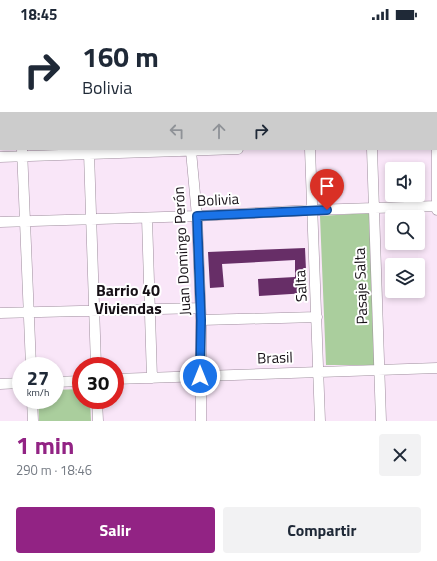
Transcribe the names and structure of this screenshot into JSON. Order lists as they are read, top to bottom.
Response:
{
  "streets": {
    "street": [
      "Bolivia",
      "Juan Domingo Perón",
      "Salta",
      "Pasaje Salta",
      "Brasil"
    ]
  },
  "crossings": [
    ["Bolivia", "Juan Domingo Perón"],
    ["Bolivia", "Salta"],
    ["Bolivia", "Pasaje Salta"],
    ["Juan Domingo Perón", "Brasil"],
    ["Salta", "Brasil"],
    ["Pasaje Salta", "Brasil"]
  ],
  "districts": ["Barrio 40 Viviendas"],
  "page": {
    "status": "18:45",
    "turn": ["160 m", "Bolivia"],
    "speed": "27 km/h",
    "limit": "30",
    "heading": ["1 min", "290 m · 18:46"],
    "buttons": ["Salir", "Compartir"]
  }
}
